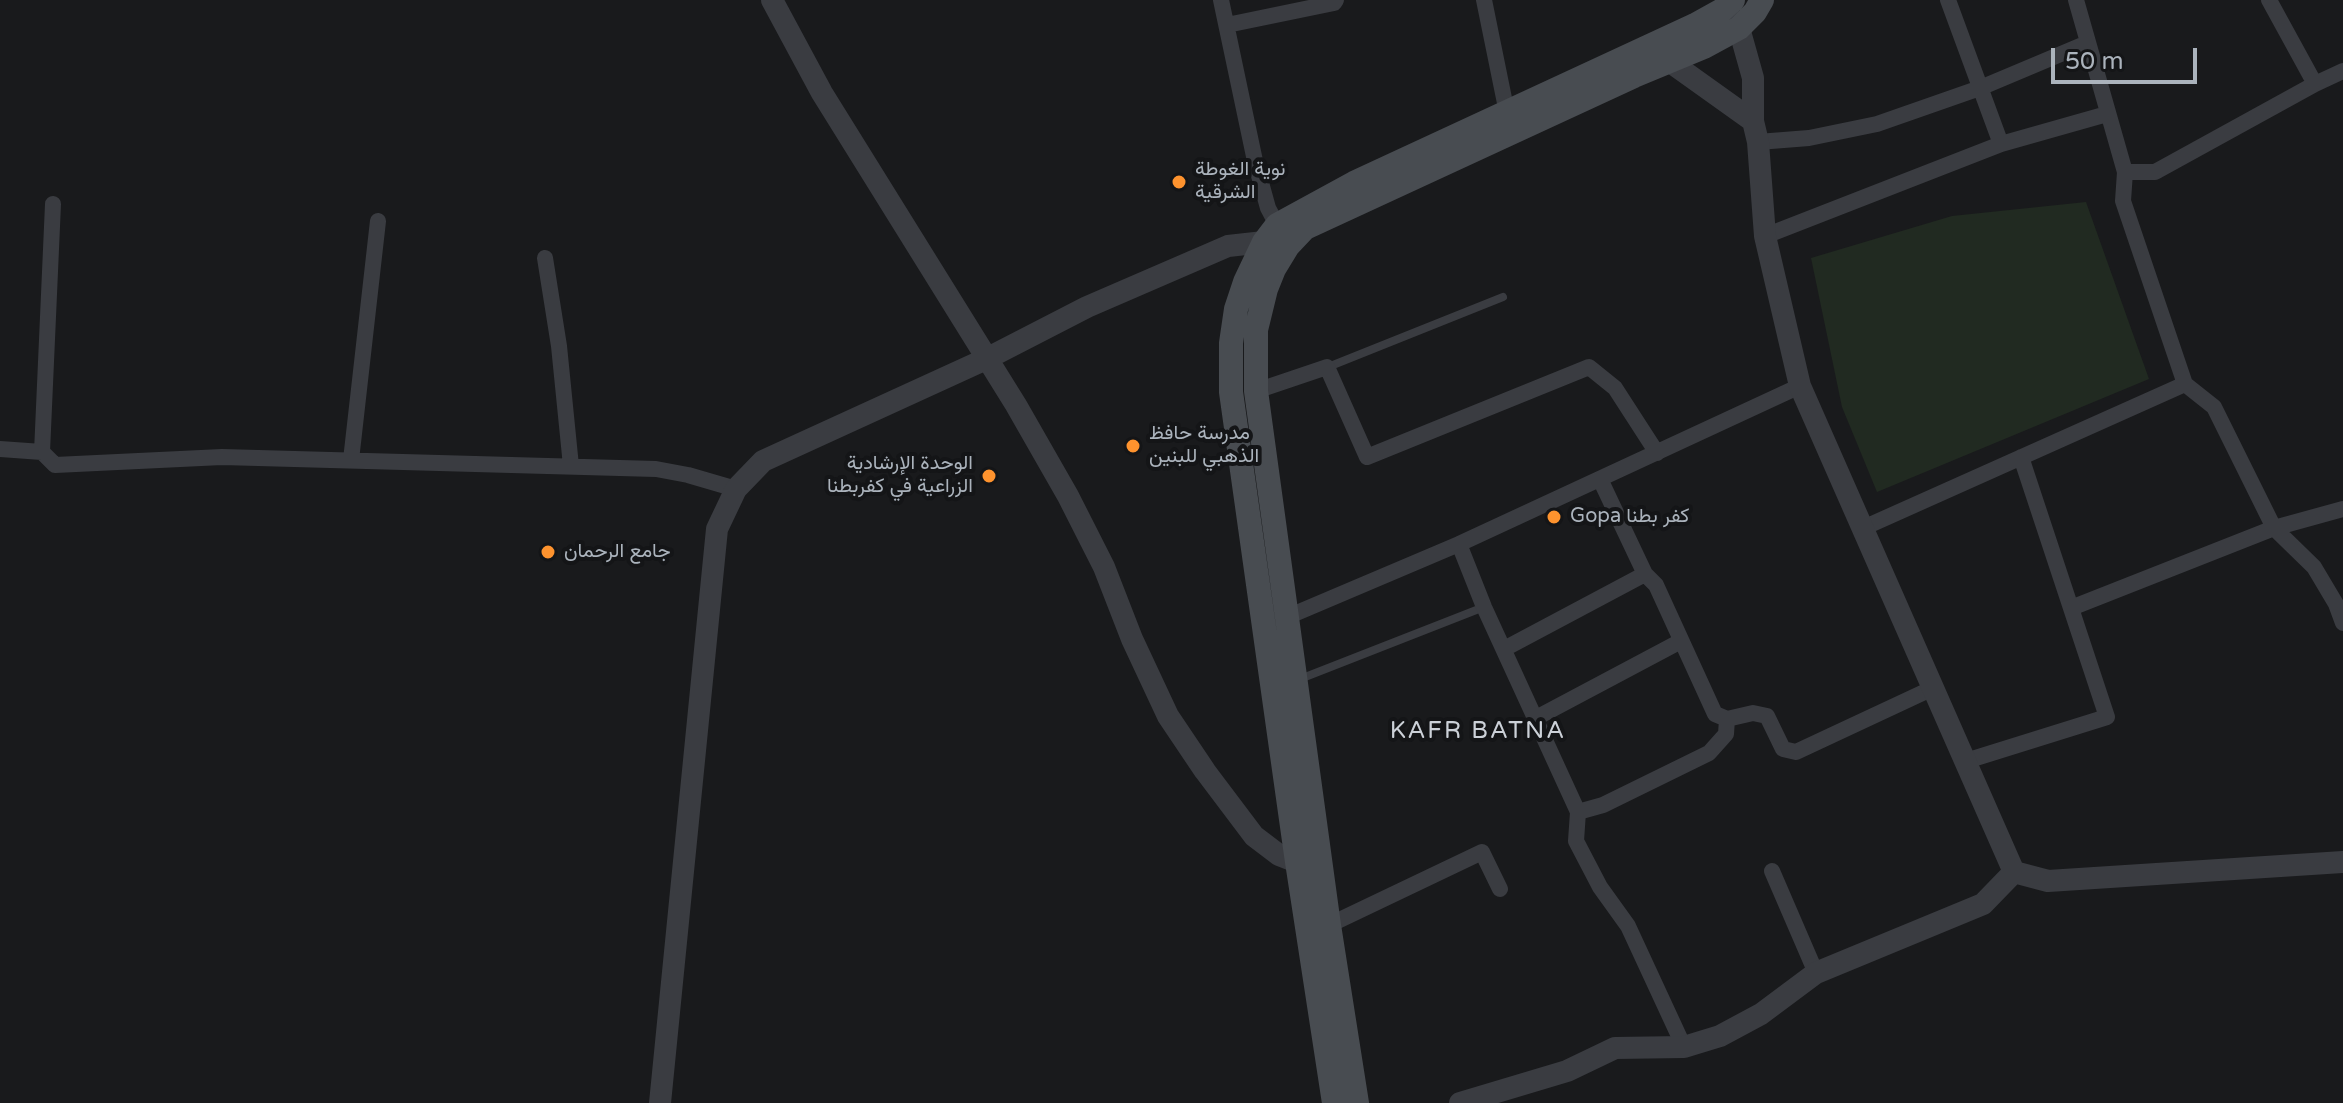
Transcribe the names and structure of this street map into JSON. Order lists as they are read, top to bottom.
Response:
{
  "districts": ["KAFR BATNA"],
  "places": [
    "نوية الغوطة الشرقية",
    "مدرسة حافظ الذهبي للبنين",
    "الوحدة الإرشادية الزراعية في كفربطنا",
    "Gopa كفر بطنا",
    "جامع الرحمان"
  ],
  "scale_bar": "50 m"
}
